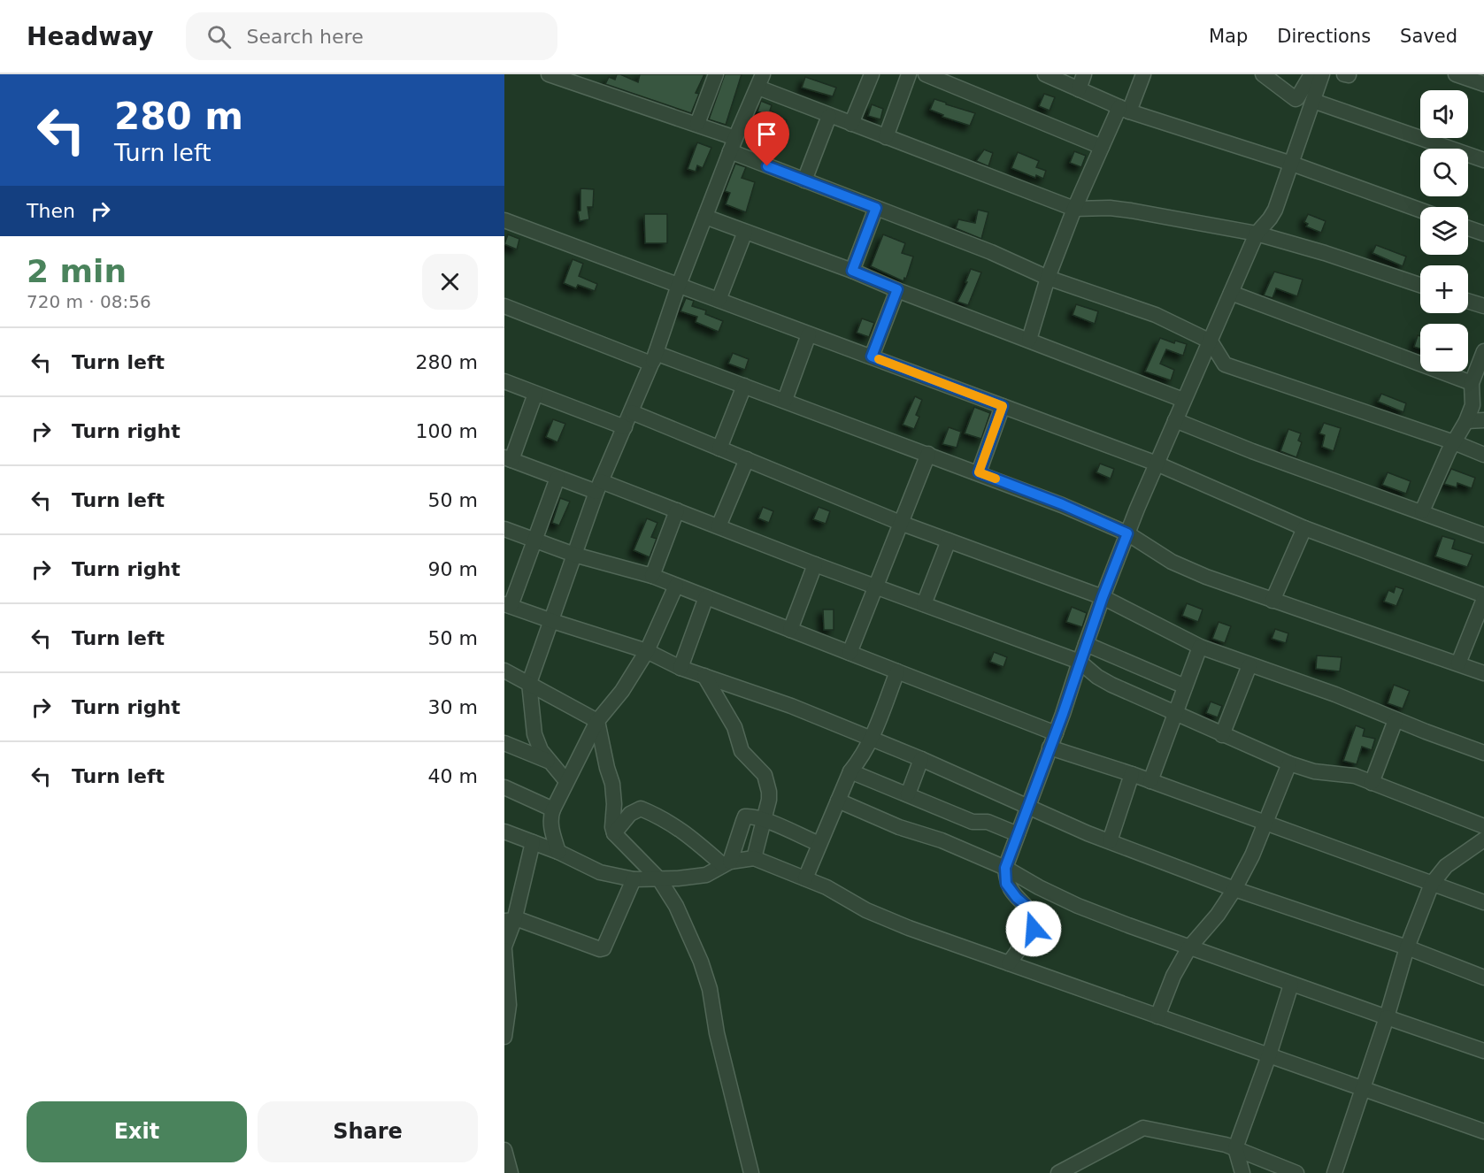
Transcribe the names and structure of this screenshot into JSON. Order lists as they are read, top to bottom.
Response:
{
  "page": {
    "header": "Headway",
    "search": "Search here",
    "nav": ["Map", "Directions", "Saved"],
    "turn": ["280 m", "Turn left"],
    "map_buttons": ["+", "−"],
    "then": "Then",
    "heading": ["2 min", "720 m · 08:56"],
    "list": [
      {
        "name": "Turn left",
        "value": "280 m"
      },
      {
        "name": "Turn right",
        "value": "100 m"
      },
      {
        "name": "Turn left",
        "value": "50 m"
      },
      {
        "name": "Turn right",
        "value": "90 m"
      },
      {
        "name": "Turn left",
        "value": "50 m"
      },
      {
        "name": "Turn right",
        "value": "30 m"
      },
      {
        "name": "Turn left",
        "value": "40 m"
      }
    ],
    "buttons": ["Exit", "Share"]
  }
}
